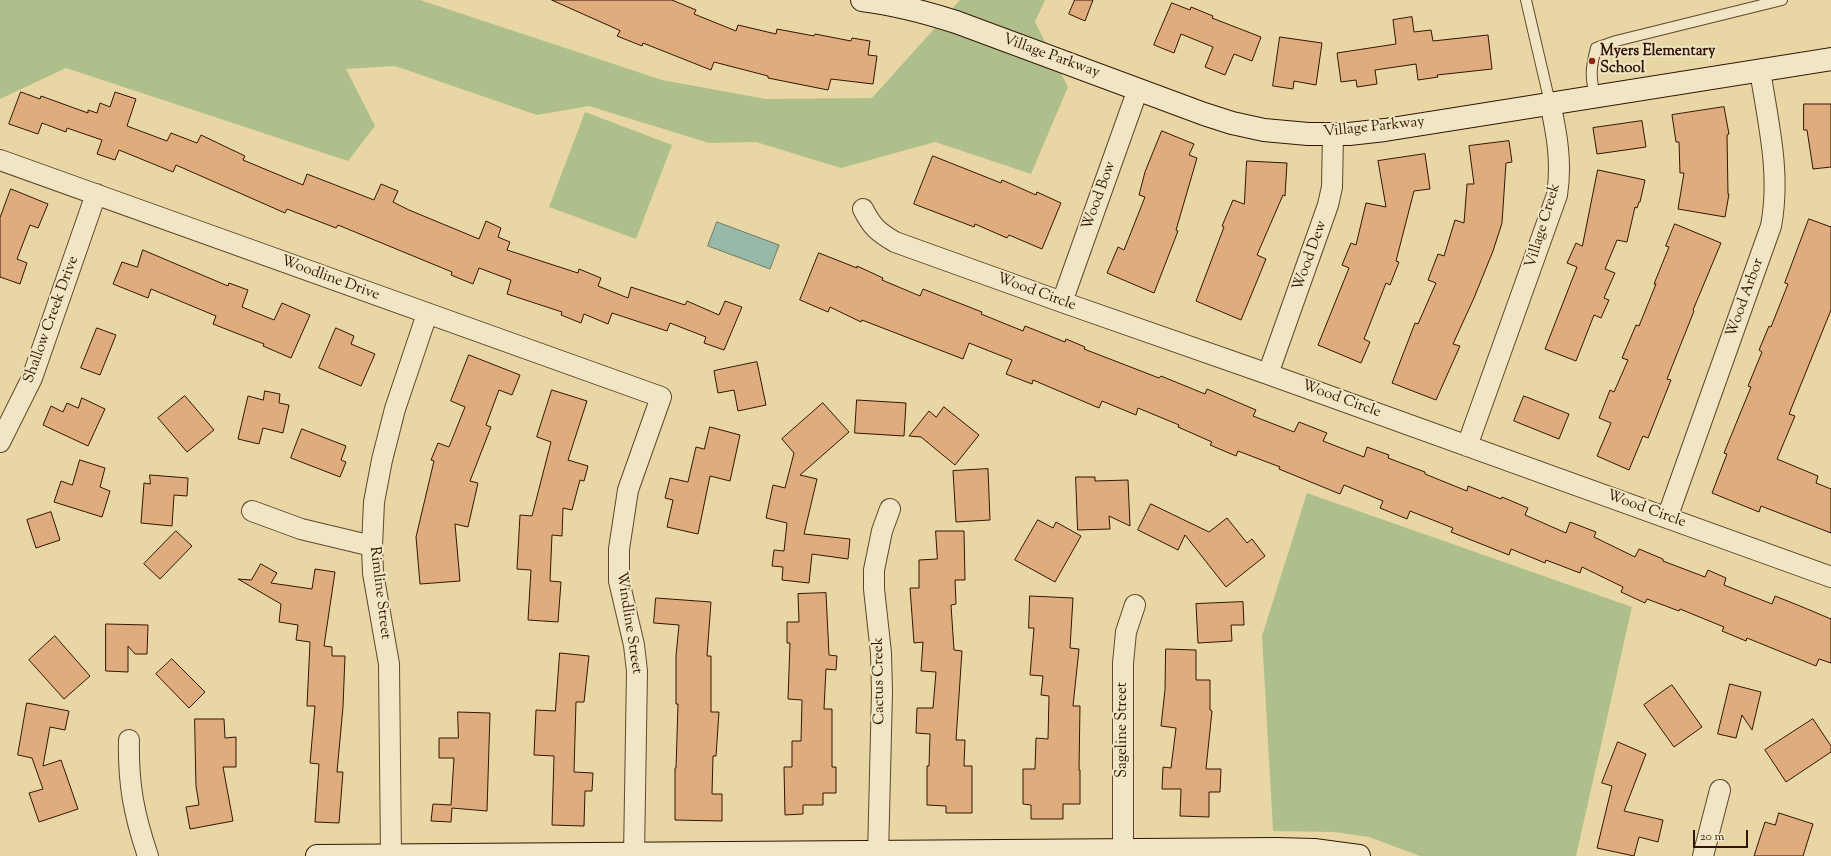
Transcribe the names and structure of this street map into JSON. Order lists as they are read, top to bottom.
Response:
{
  "streets": {
    "street": [
      "Village Parkway",
      "Wood Bow",
      "Village Creek",
      "Wood Dew",
      "Woodline Drive",
      "Wood Circle",
      "Wood Arbor",
      "Shallow Creek Drive",
      "Rimline Street",
      "Windline Street",
      "Cactus Creek",
      "Sageline Street"
    ]
  },
  "crossings": [
    ["Village Parkway", "Wood Bow"],
    ["Village Parkway", "Village Creek"],
    ["Village Parkway", "Wood Dew"],
    ["Village Parkway", "Wood Arbor"],
    ["Wood Bow", "Wood Circle"],
    ["Village Creek", "Wood Circle"],
    ["Wood Dew", "Wood Circle"],
    ["Woodline Drive", "Shallow Creek Drive"],
    ["Woodline Drive", "Rimline Street"],
    ["Woodline Drive", "Windline Street"],
    ["Wood Circle", "Wood Arbor"]
  ],
  "places": ["Myers Elementary School"],
  "scale_bar": "20 m"
}
